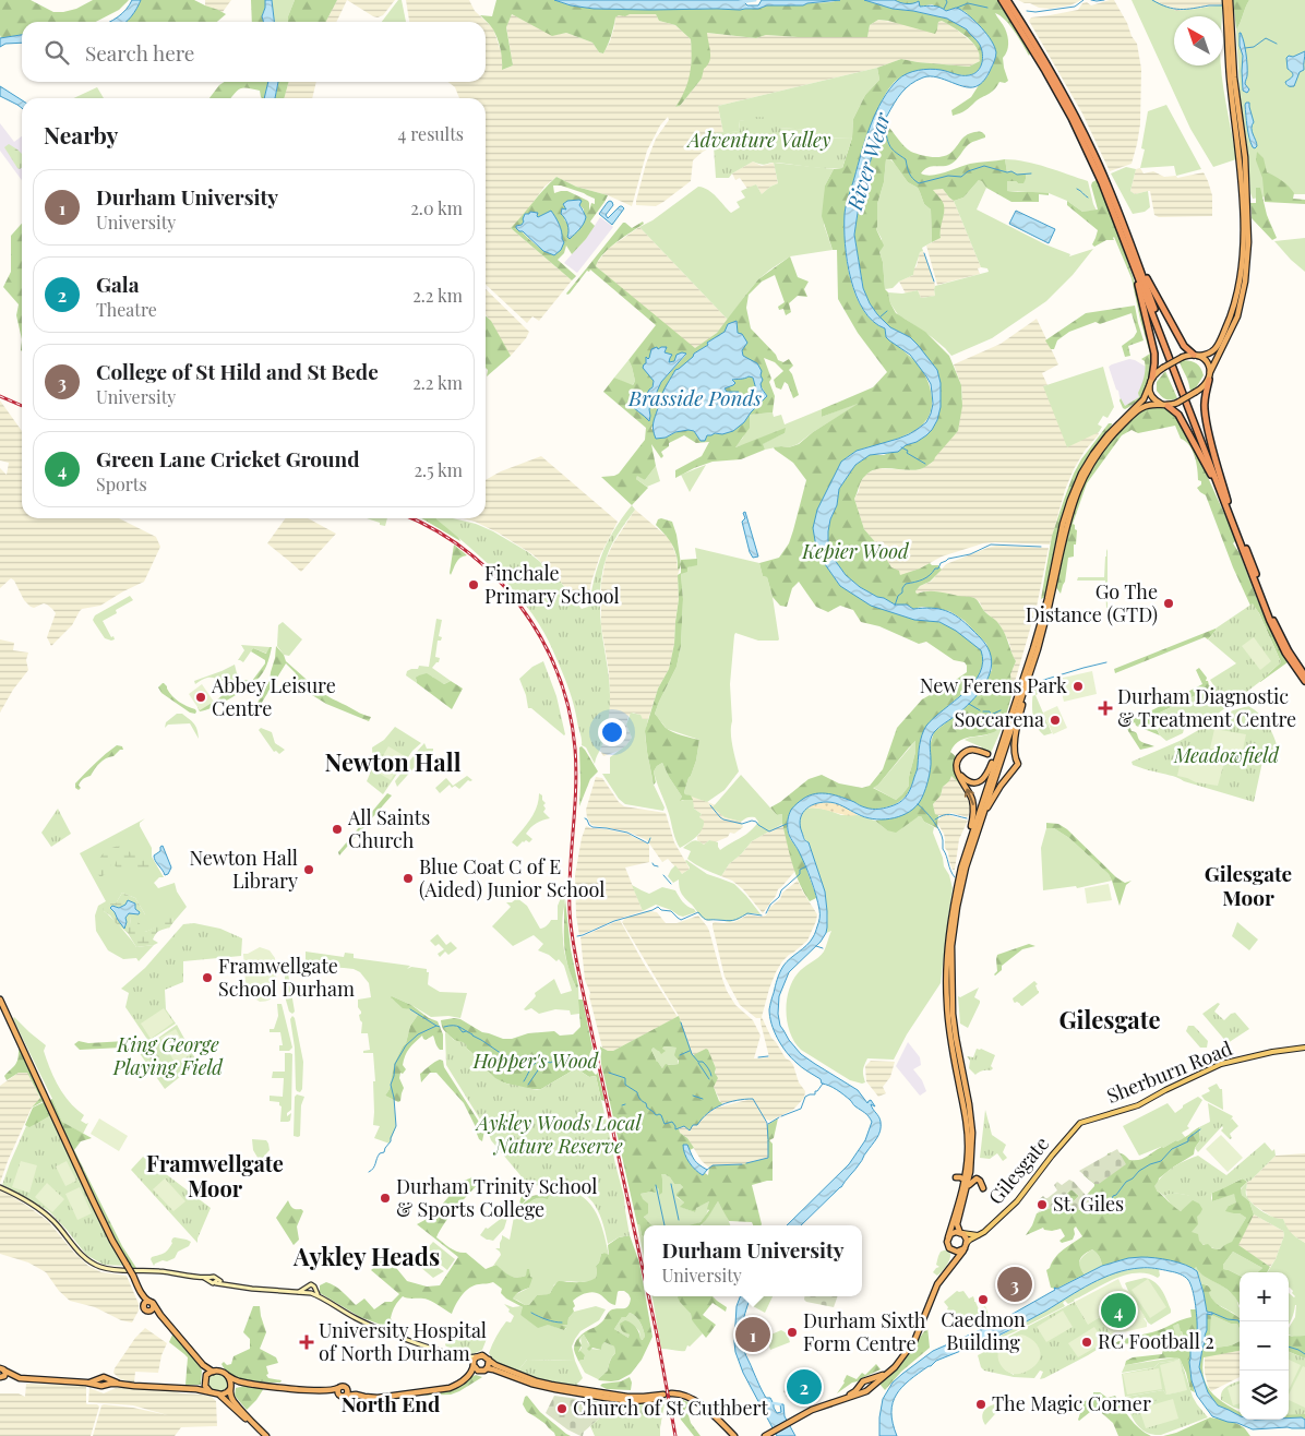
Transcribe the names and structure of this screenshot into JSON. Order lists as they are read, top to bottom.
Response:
{
  "streets": {
    "main road": ["Sherburn Road", "Gilesgate"]
  },
  "crossings": [
    ["Sherburn Road", "Gilesgate"]
  ],
  "districts": [
    "Newton Hall",
    "Gilesgate Moor",
    "Gilesgate",
    "Framwellgate Moor",
    "Aykley Heads",
    "North End"
  ],
  "water": ["River Wear", "Brasside Ponds"],
  "parks": [
    "Adventure Valley",
    "Kepier Wood",
    "Meadowfield",
    "King George Playing Field",
    "Hopper's Wood",
    "Aykley Woods Local Nature Reserve"
  ],
  "places": {
    "other": [
      "Finchale Primary School",
      "Go The Distance (GTD)",
      "New Ferens Park",
      "Abbey Leisure Centre",
      "Soccarena",
      "All Saints Church",
      "Newton Hall Library",
      "Blue Coat C of E (Aided) Junior School",
      "Framwellgate School Durham",
      "Durham Trinity School & Sports College",
      "St. Giles",
      "Caedmon Building",
      "Durham Sixth Form Centre",
      "RC Football 2",
      "The Magic Corner",
      "Church of St Cuthbert"
    ],
    "health": ["Durham Diagnostic & Treatment Centre", "University Hospital of North Durham"]
  },
  "north": "top left",
  "page": {
    "search": "Search here",
    "heading": ["Nearby", "4 results"],
    "list": [
      {
        "mark": "1",
        "name": "Durham University",
        "note": "University",
        "value": "2.0 km"
      },
      {
        "mark": "2",
        "name": "Gala",
        "note": "Theatre",
        "value": "2.2 km"
      },
      {
        "mark": "3",
        "name": "College of St Hild and St Bede",
        "note": "University",
        "value": "2.2 km"
      },
      {
        "mark": "4",
        "name": "Green Lane Cricket Ground",
        "note": "Sports",
        "value": "2.5 km"
      }
    ],
    "popup": ["Durham University", "University"],
    "pins": [
      "3",
      "4",
      "1",
      "2"
    ],
    "map_buttons": ["+", "−"]
  }
}
